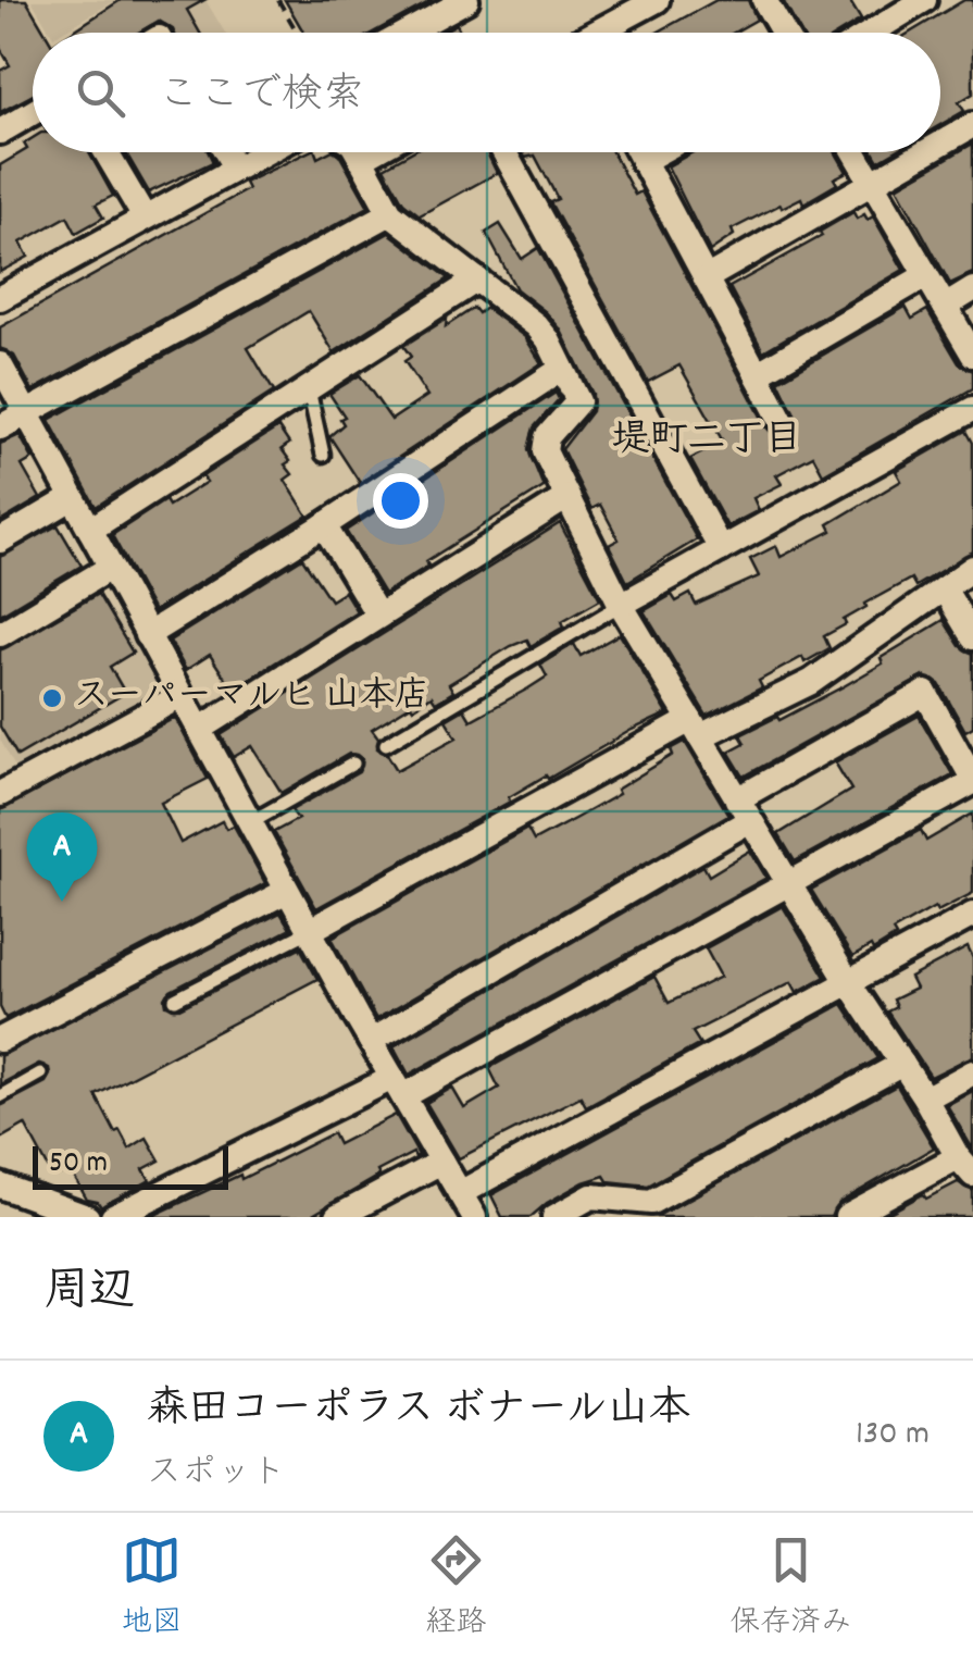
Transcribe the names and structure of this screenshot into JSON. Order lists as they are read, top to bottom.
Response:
{
  "districts": ["堤町二丁目"],
  "places": ["スーパーマルヒ 山本店"],
  "scale_bar": "50 m",
  "page": {
    "search": "ここで検索",
    "pins": "A",
    "scale": "50 m",
    "heading": "周辺",
    "list": [
      {
        "mark": "A",
        "name": "森田コーポラス ボナール山本",
        "note": "スポット",
        "value": "130 m"
      }
    ],
    "nav": ["地図", "経路", "保存済み"]
  }
}
